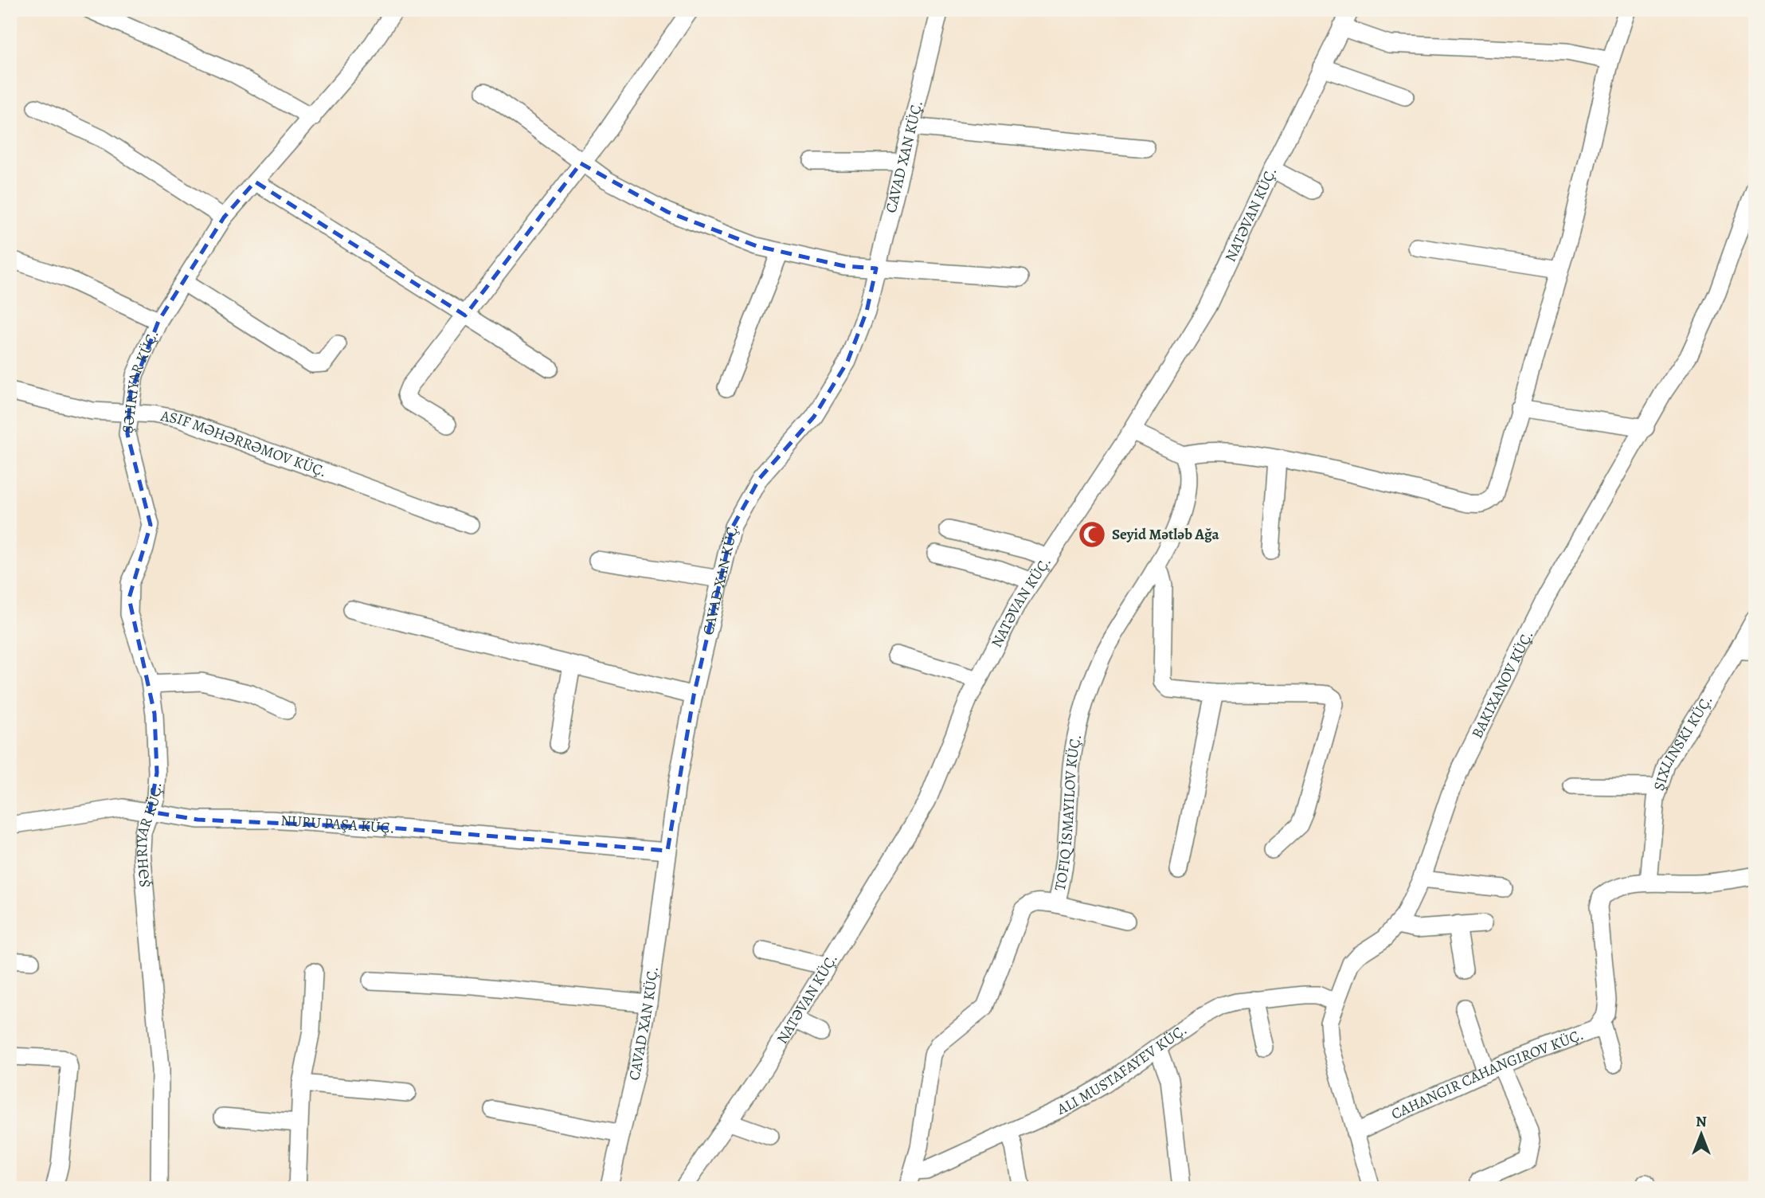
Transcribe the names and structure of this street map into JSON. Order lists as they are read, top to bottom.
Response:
{
  "streets": {
    "street": [
      "CAVAD XAN KÜÇ.",
      "NATƏVAN KÜÇ.",
      "ŞƏHRIYAR KÜÇ.",
      "ASIF MƏHƏRRƏMOV KÜÇ.",
      "NURU PAŞA KÜÇ.",
      "CAHANGIR CAHANGIROV KÜÇ."
    ]
  },
  "crossings": [
    ["CAVAD XAN KÜÇ.", "NURU PAŞA KÜÇ."],
    ["ŞƏHRIYAR KÜÇ.", "ASIF MƏHƏRRƏMOV KÜÇ."],
    ["ŞƏHRIYAR KÜÇ.", "NURU PAŞA KÜÇ."]
  ],
  "places": {
    "mosque": ["Seyid Mətləb Ağa"]
  },
  "north": "top"
}
